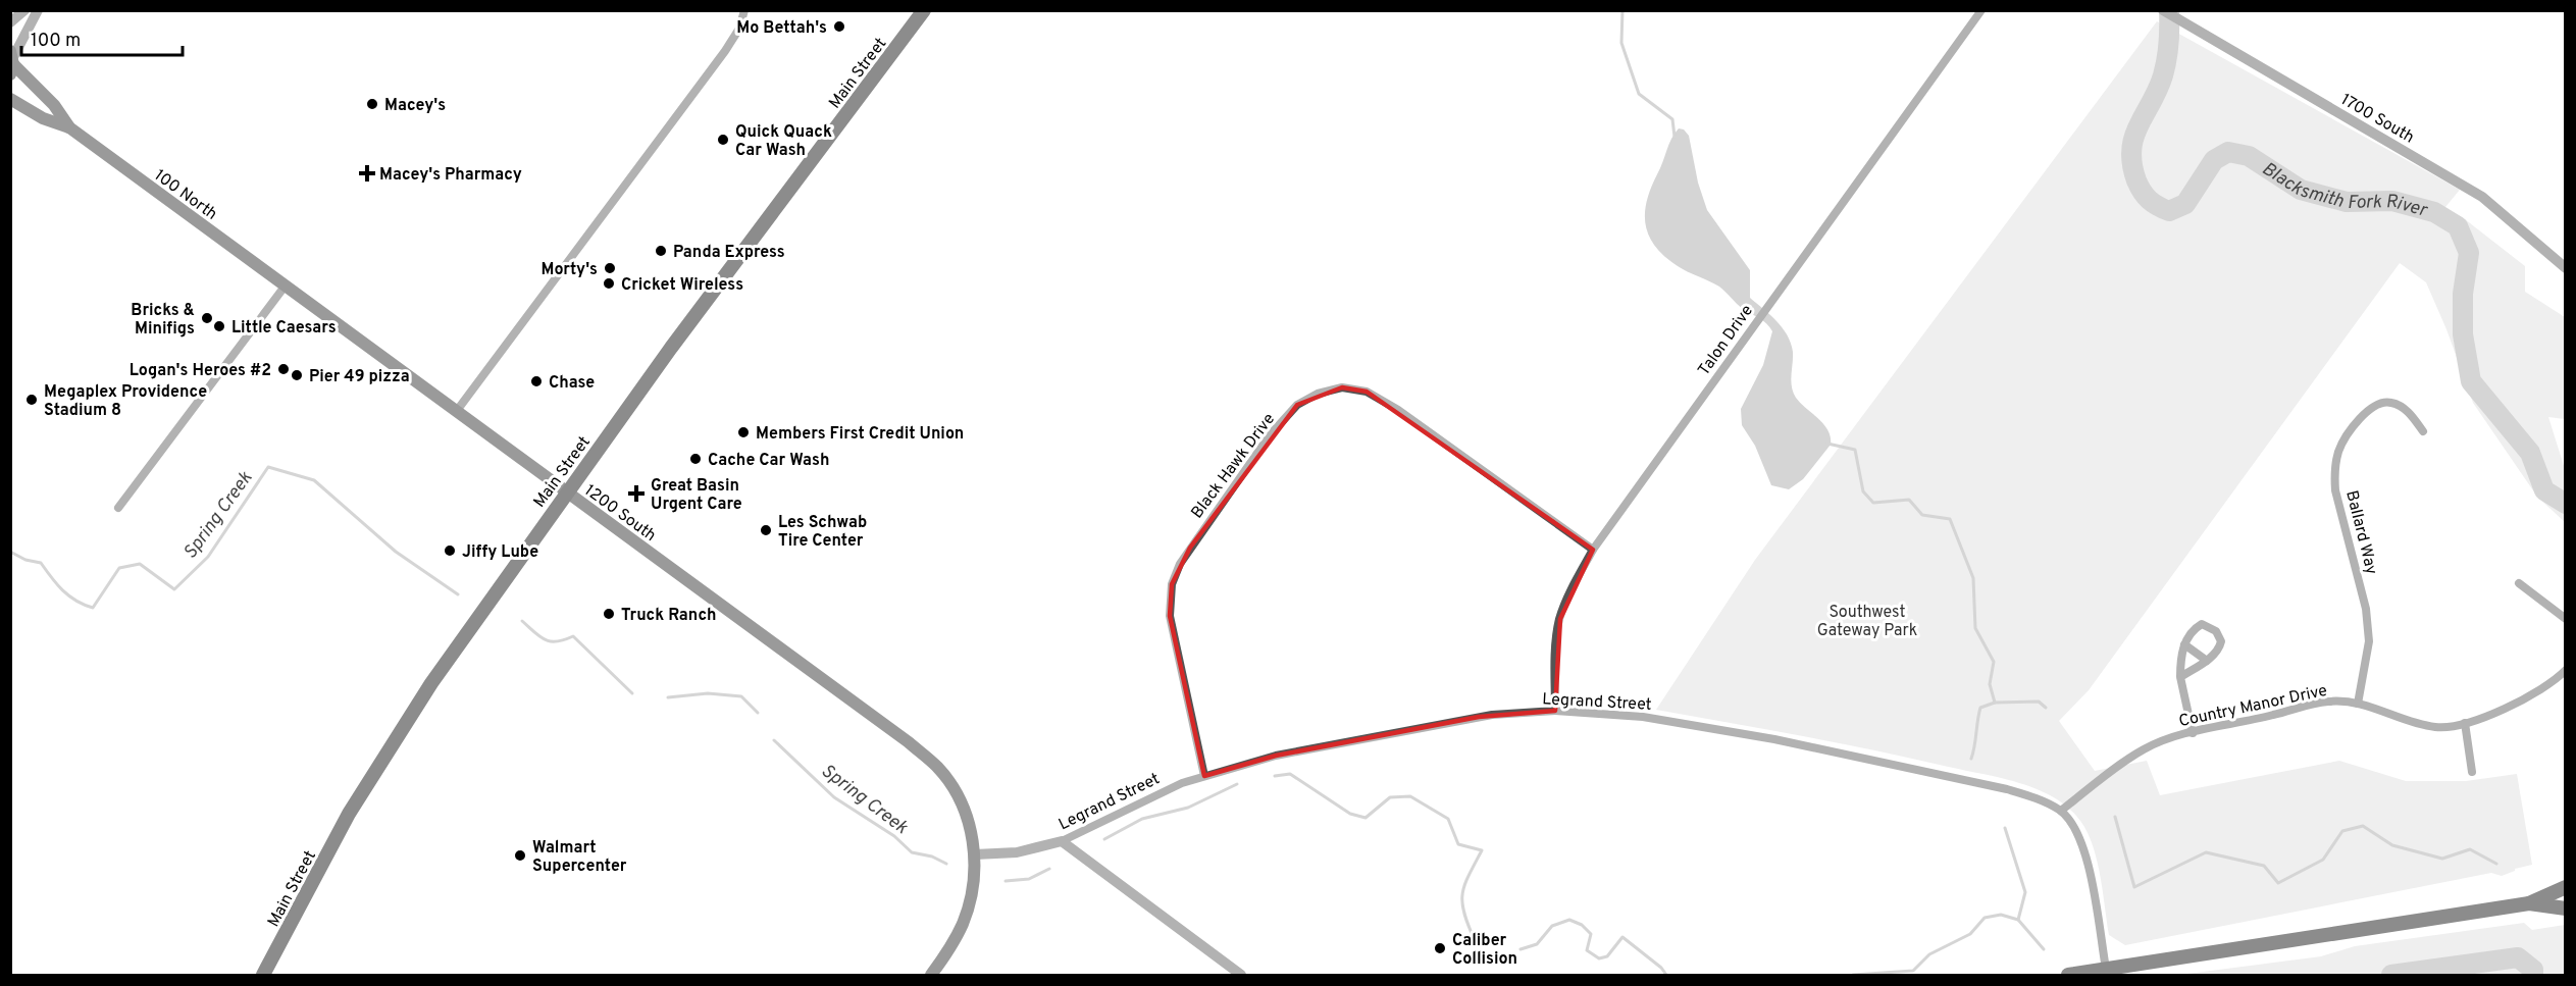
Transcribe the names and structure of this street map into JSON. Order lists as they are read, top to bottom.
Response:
{
  "streets": {
    "main road": ["Main Street", "100 North", "1200 South"],
    "street": [
      "1700 South",
      "Talon Drive",
      "Black Hawk Drive",
      "Ballard Way",
      "Legrand Street",
      "Country Manor Drive"
    ]
  },
  "crossings": [
    ["Main Street", "1200 South"],
    ["100 North", "1200 South"],
    ["Talon Drive", "Black Hawk Drive"],
    ["Talon Drive", "Legrand Street"],
    ["Black Hawk Drive", "Legrand Street"],
    ["1200 South", "Legrand Street"],
    ["Ballard Way", "Country Manor Drive"],
    ["Legrand Street", "Country Manor Drive"]
  ],
  "water": ["Blacksmith Fork River", "Spring Creek"],
  "parks": ["Southwest Gateway Park"],
  "places": {
    "other": [
      "Mo Bettah's",
      "Macey's",
      "Quick Quack Car Wash",
      "Panda Express",
      "Morty's",
      "Cricket Wireless",
      "Bricks & Minifigs",
      "Little Caesars",
      "Logan's Heroes #2",
      "Pier 49 pizza",
      "Chase",
      "Megaplex Providence Stadium 8",
      "Members First Credit Union",
      "Cache Car Wash",
      "Les Schwab Tire Center",
      "Jiffy Lube",
      "Truck Ranch",
      "Walmart Supercenter",
      "Caliber Collision"
    ],
    "health": ["Macey's Pharmacy", "Great Basin Urgent Care"]
  },
  "scale_bar": "100 m"
}
